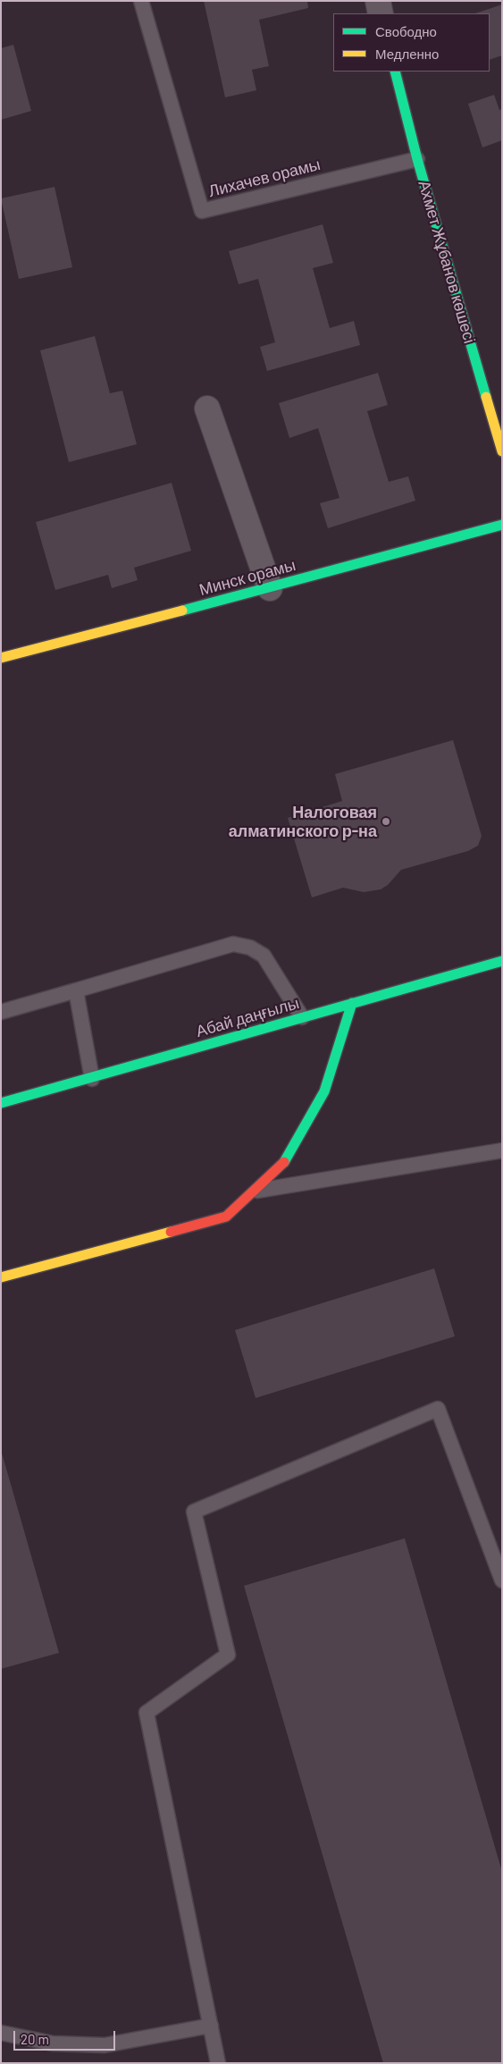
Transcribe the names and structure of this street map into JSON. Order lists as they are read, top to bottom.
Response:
{
  "streets": {
    "street": ["Ахмет Жұбанов көшесі", "Минск орамы", "Абай даңғылы"],
    "lane": ["Лихачев орамы"]
  },
  "crossings": [
    ["Лихачев орамы", "Ахмет Жұбанов көшесі"]
  ],
  "places": ["Налоговая алматинского р-на"],
  "legend": ["Свободно", "Медленно"],
  "scale_bar": "20 m"
}
